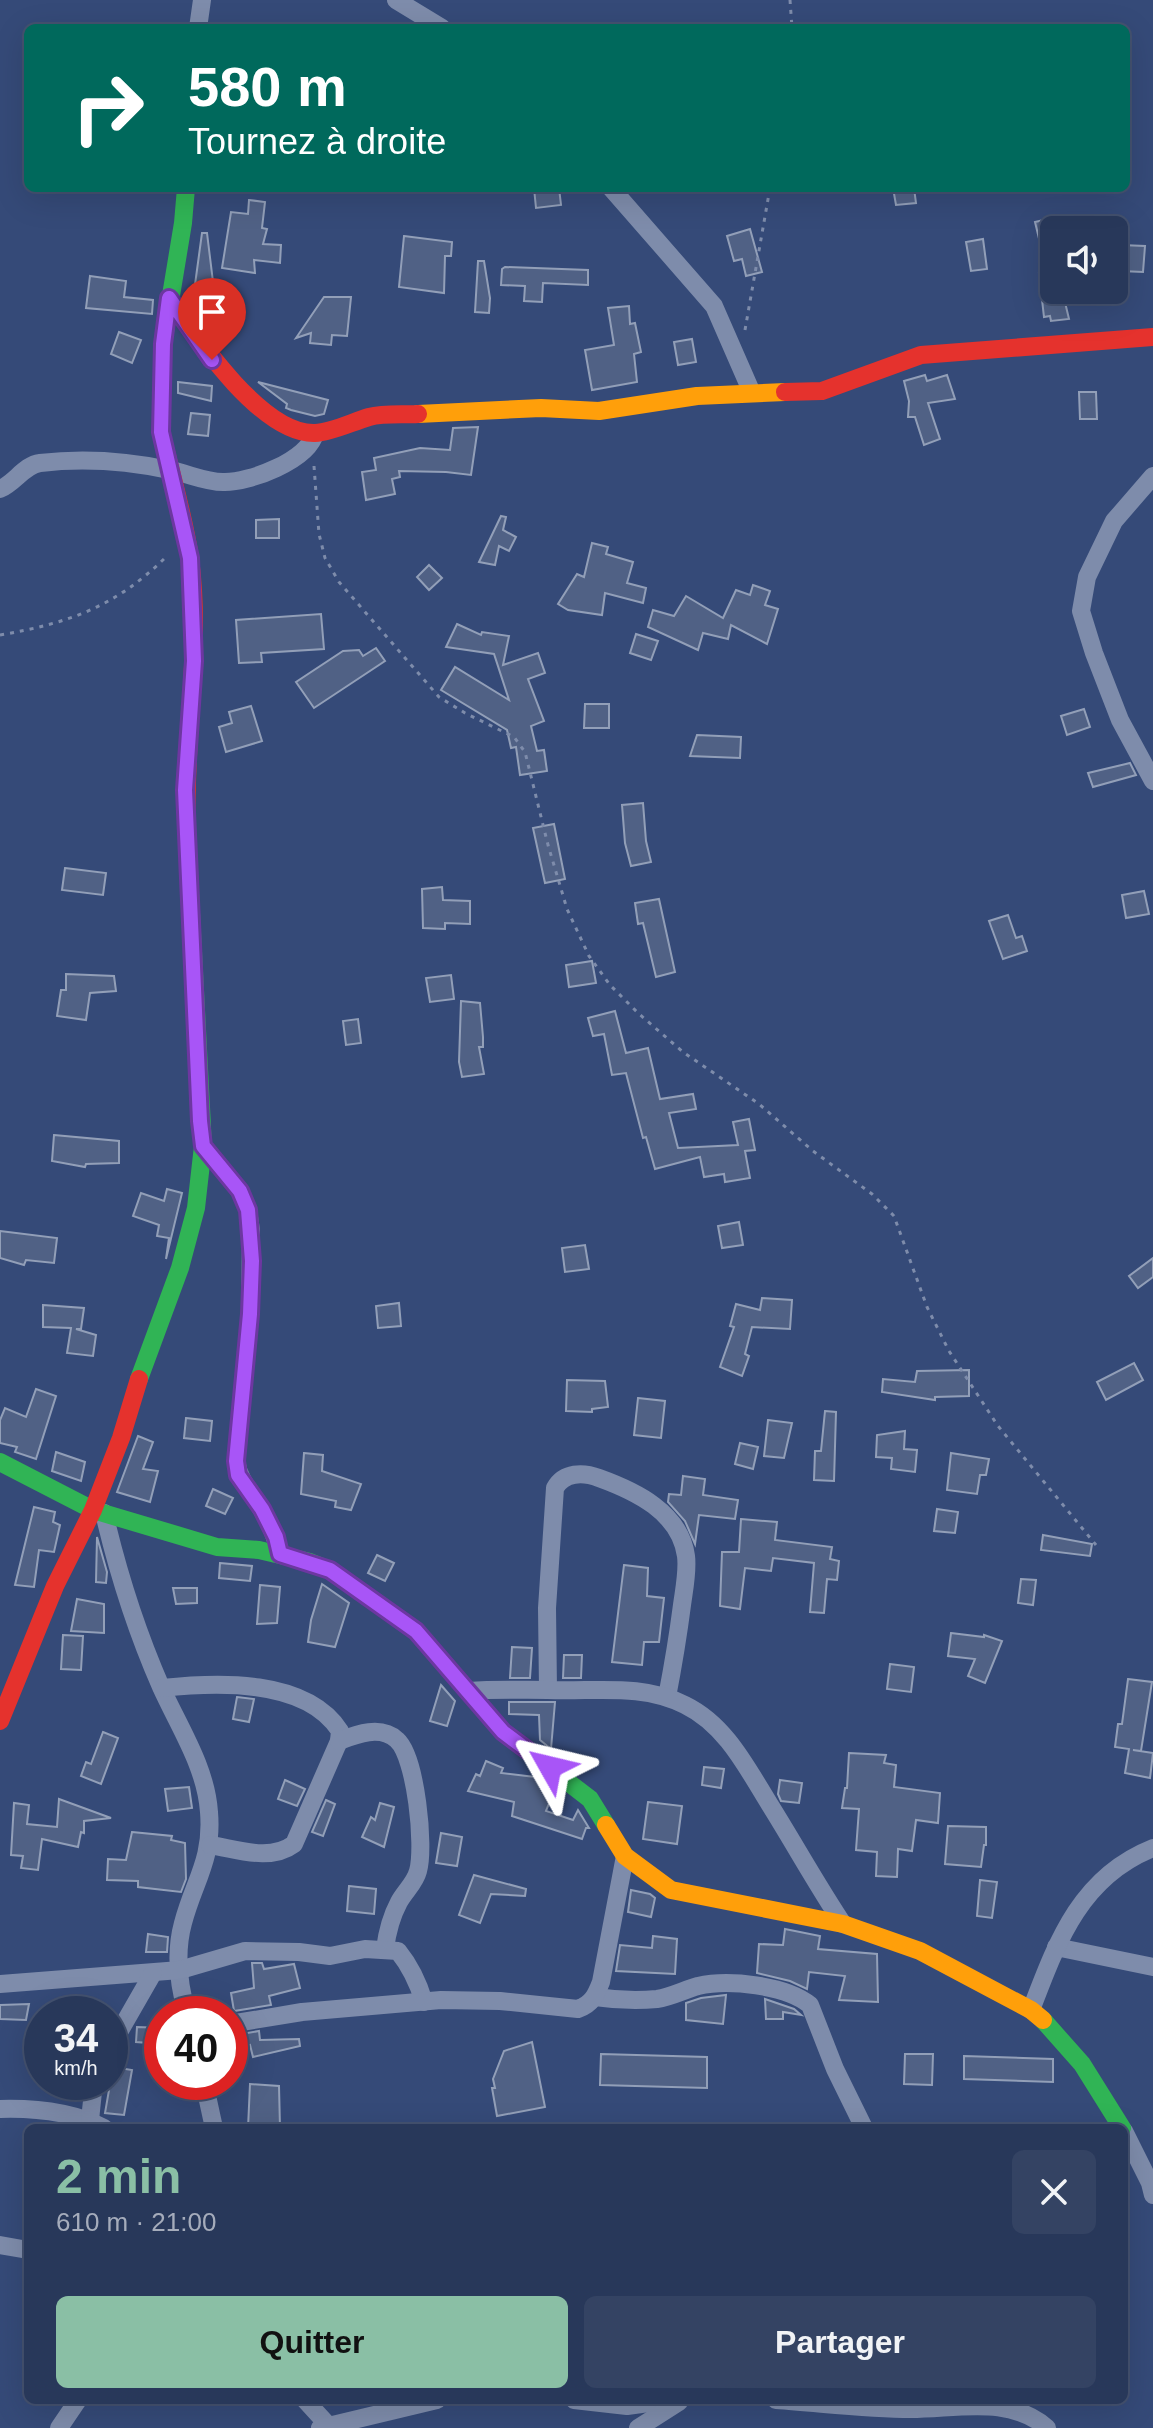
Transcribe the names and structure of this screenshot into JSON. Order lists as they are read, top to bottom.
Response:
{
  "page": {
    "turn": ["580 m", "Tournez à droite"],
    "speed": "34 km/h",
    "limit": "40",
    "heading": ["2 min", "610 m · 21:00"],
    "buttons": ["Quitter", "Partager"]
  }
}
